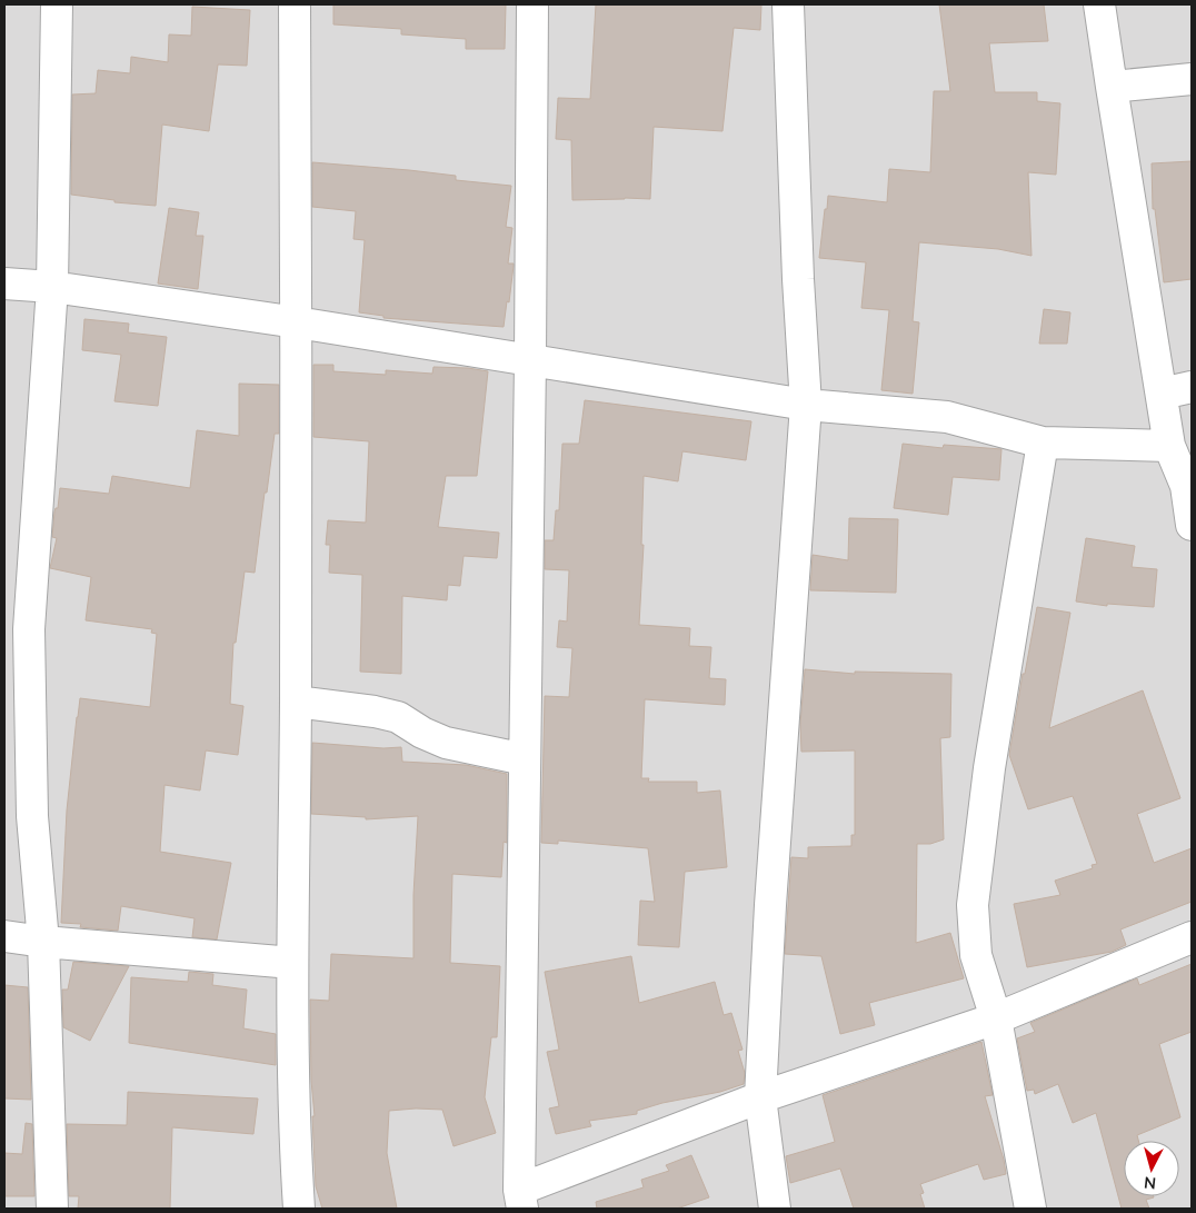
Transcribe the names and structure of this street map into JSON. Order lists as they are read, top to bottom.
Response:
{
  "north": "bottom"
}
